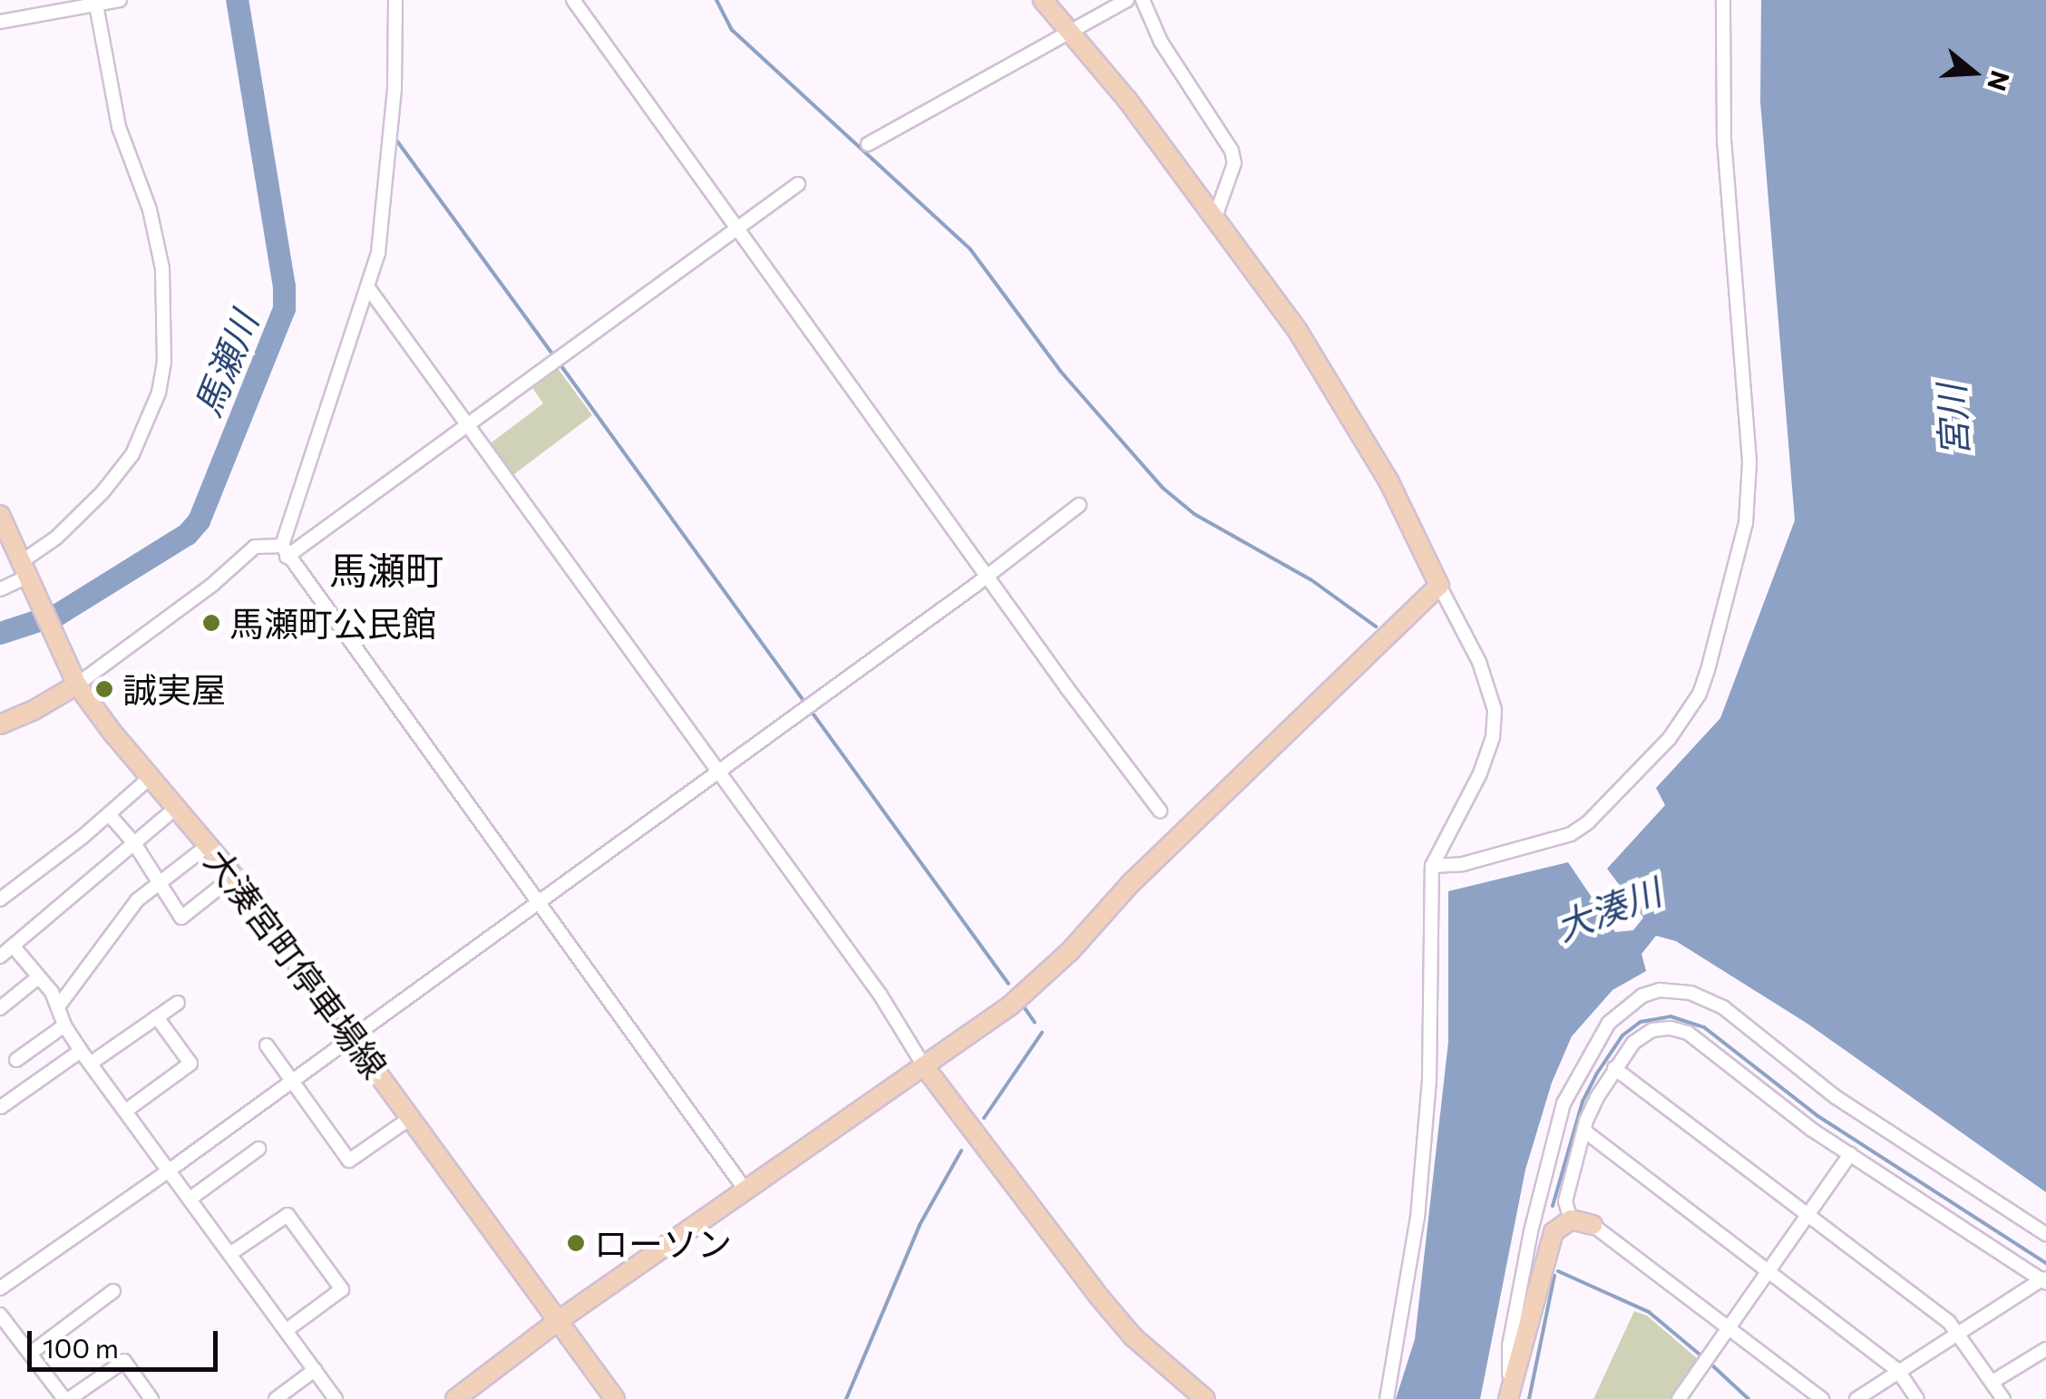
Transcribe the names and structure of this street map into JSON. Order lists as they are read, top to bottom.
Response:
{
  "streets": {
    "street": ["大湊宮町停車場線"]
  },
  "districts": ["馬瀬町"],
  "water": ["馬瀬川", "宮川", "大湊川"],
  "places": ["馬瀬町公民館", "誠実屋", "ローソン"],
  "scale_bar": "100 m",
  "north": "right"
}
